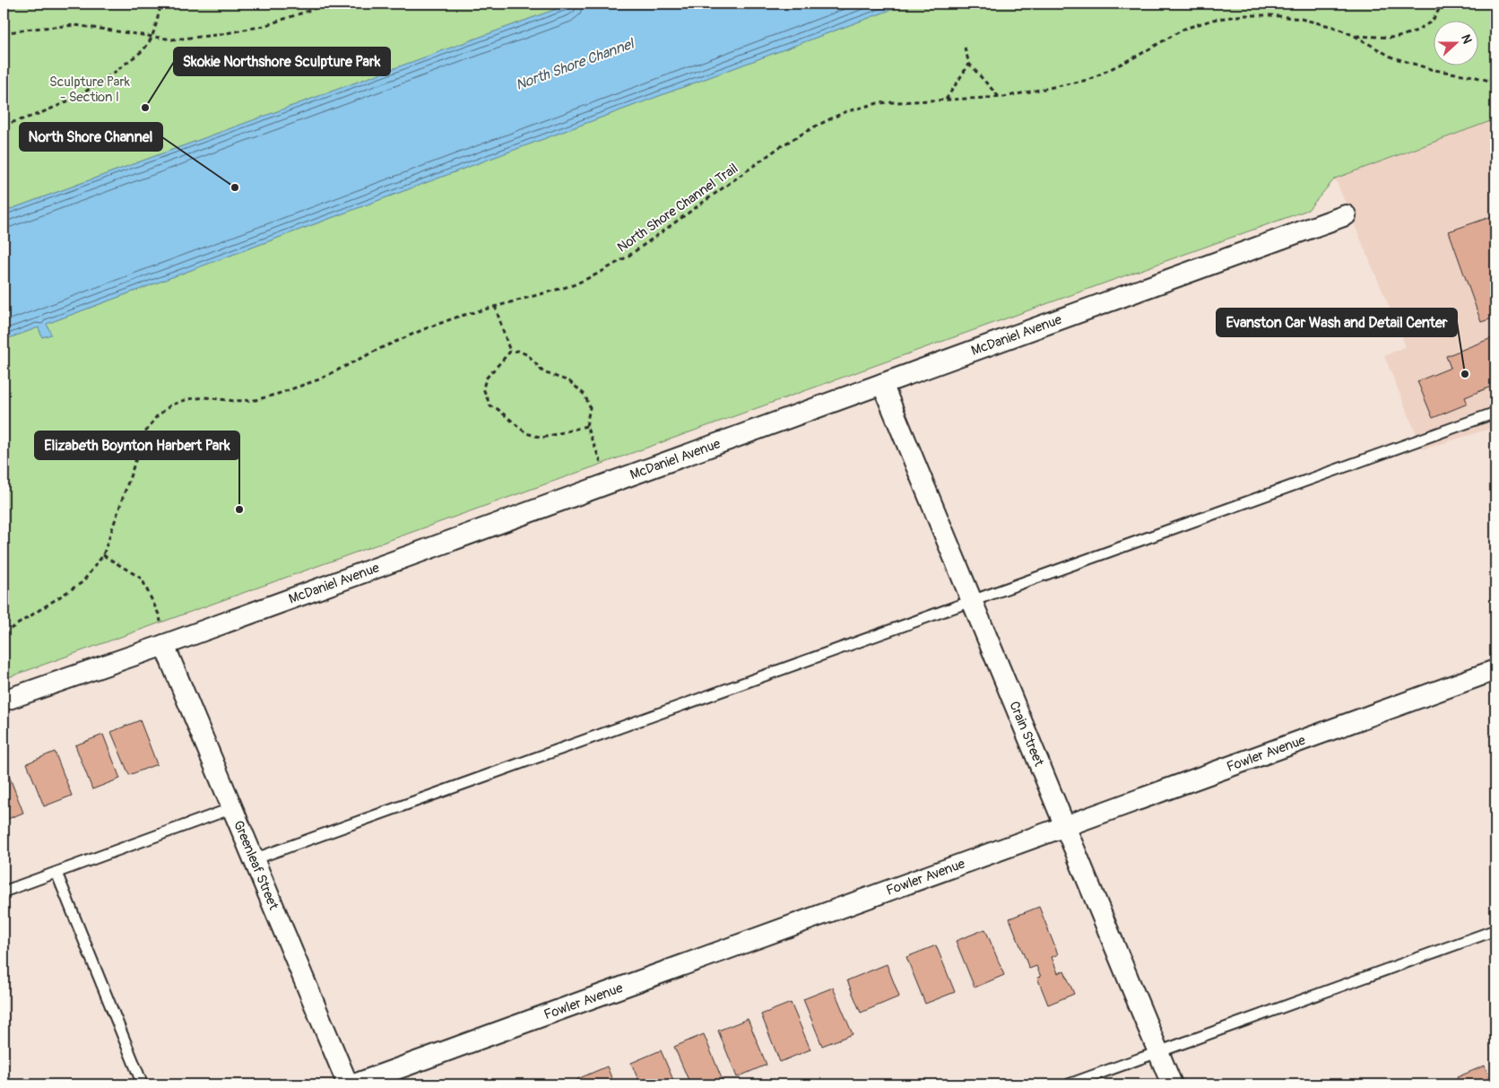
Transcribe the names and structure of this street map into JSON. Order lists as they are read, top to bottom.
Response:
{
  "streets": {
    "street": [
      "McDaniel Avenue",
      "Crain Street",
      "Fowler Avenue",
      "Greenleaf Street"
    ],
    "path": ["North Shore Channel Trail"]
  },
  "crossings": [
    ["McDaniel Avenue", "Crain Street"],
    ["McDaniel Avenue", "Greenleaf Street"],
    ["Crain Street", "Fowler Avenue"]
  ],
  "water": ["North Shore Channel"],
  "parks": ["Sculpture Park - Section I"],
  "places": [
    "Skokie Northshore Sculpture Park",
    "North Shore Channel",
    "Evanston Car Wash and Detail Center",
    "Elizabeth Boynton Harbert Park"
  ],
  "north": "right"
}
